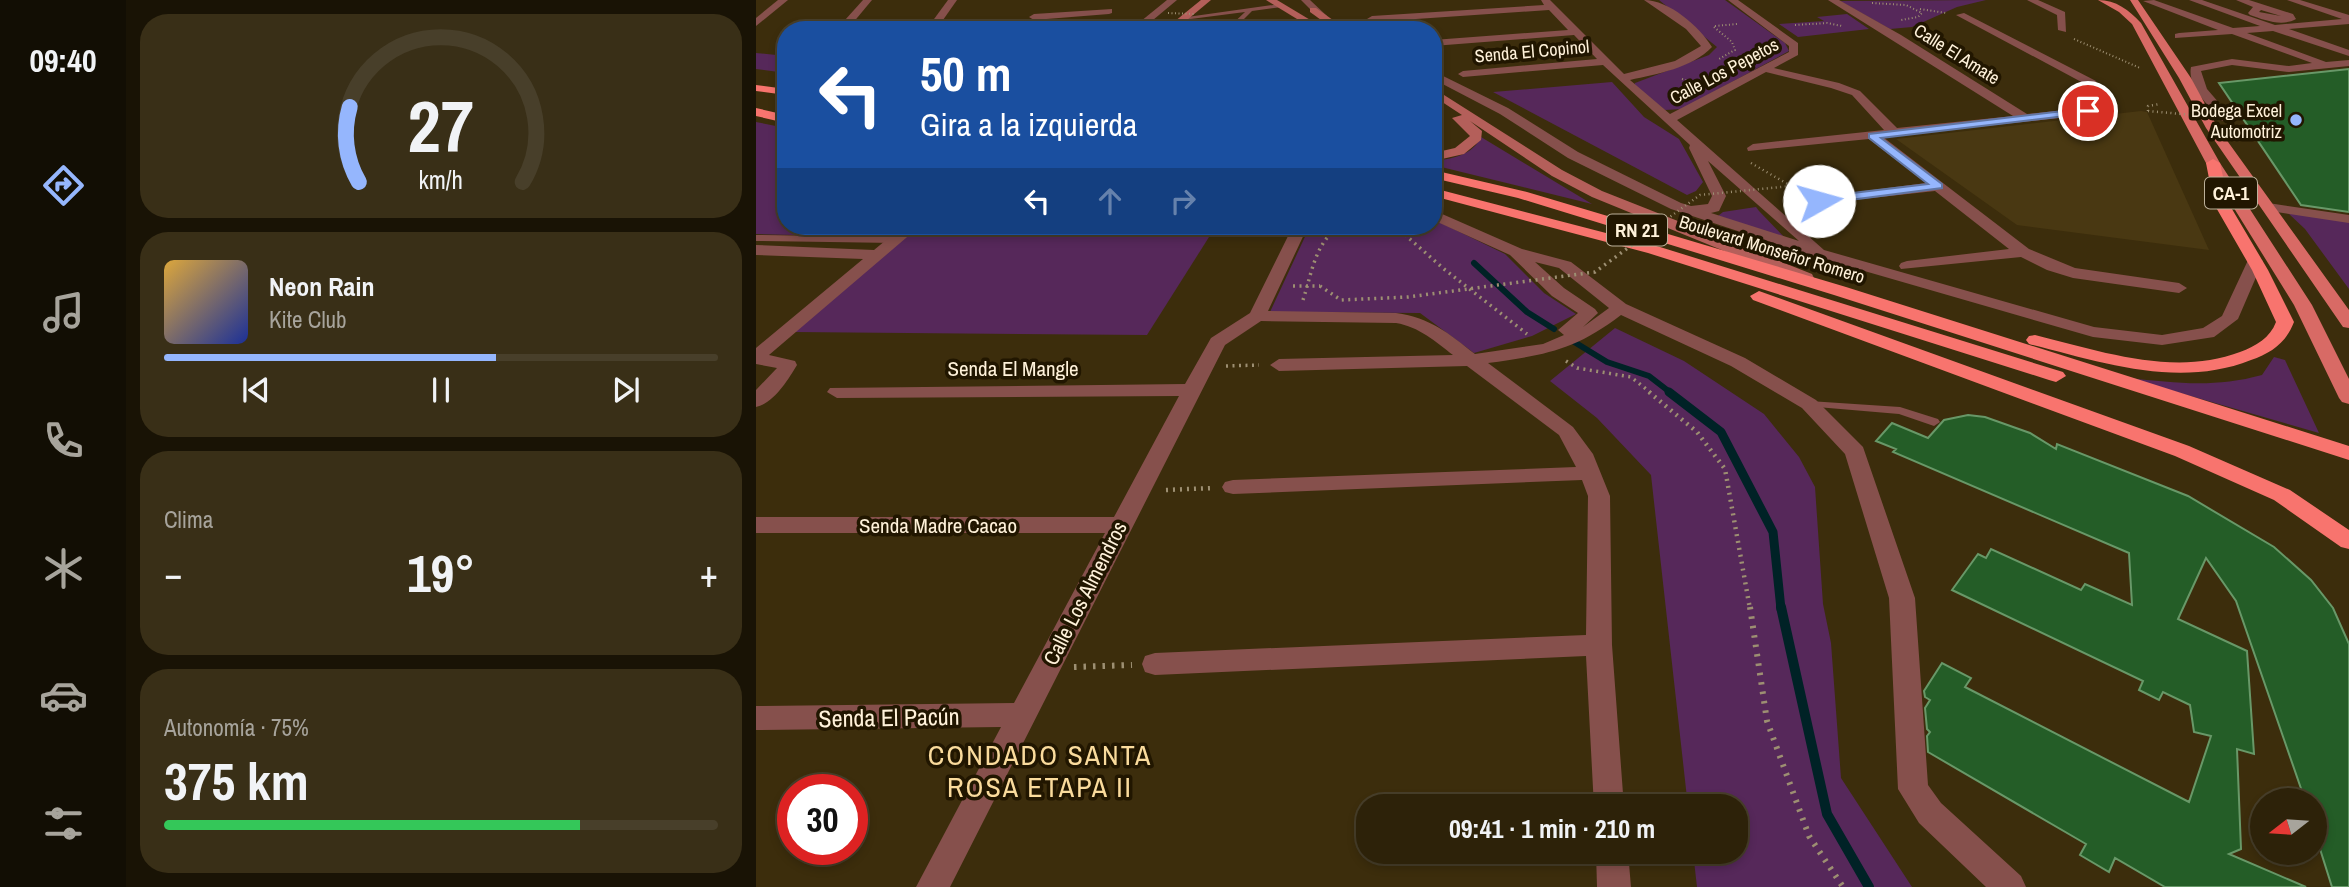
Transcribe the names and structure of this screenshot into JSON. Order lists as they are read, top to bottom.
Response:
{
  "streets": {
    "highway": ["RN 21", "Boulevard Monseñor Romero"],
    "main road": ["CA-1"],
    "street": [
      "Senda El Copinol",
      "Calle El Amate",
      "Calle Los Pepetos",
      "Senda El Mangle",
      "Senda Madre Cacao",
      "Calle Los Almendros",
      "Senda El Pacún"
    ]
  },
  "crossings": [
    ["Senda El Mangle", "Calle Los Almendros"],
    ["Senda Madre Cacao", "Calle Los Almendros"],
    ["Calle Los Almendros", "Senda El Pacún"]
  ],
  "districts": ["CONDADO SANTA ROSA ETAPA II"],
  "places": ["Bodega Excel Automotriz"],
  "north": "left",
  "page": {
    "tabs": "09:40",
    "turn": ["50 m", "Gira a la izquierda"],
    "song": ["Neon Rain", "Kite Club"],
    "tile": [
      "Clima",
      ["Autonomía · 75%", "375 km"]
    ],
    "heat": ["−", "19°", "+"],
    "limit": "30",
    "trip": "09:41 · 1 min · 210 m",
    "gauge": ["27", "km/h"]
  }
}
